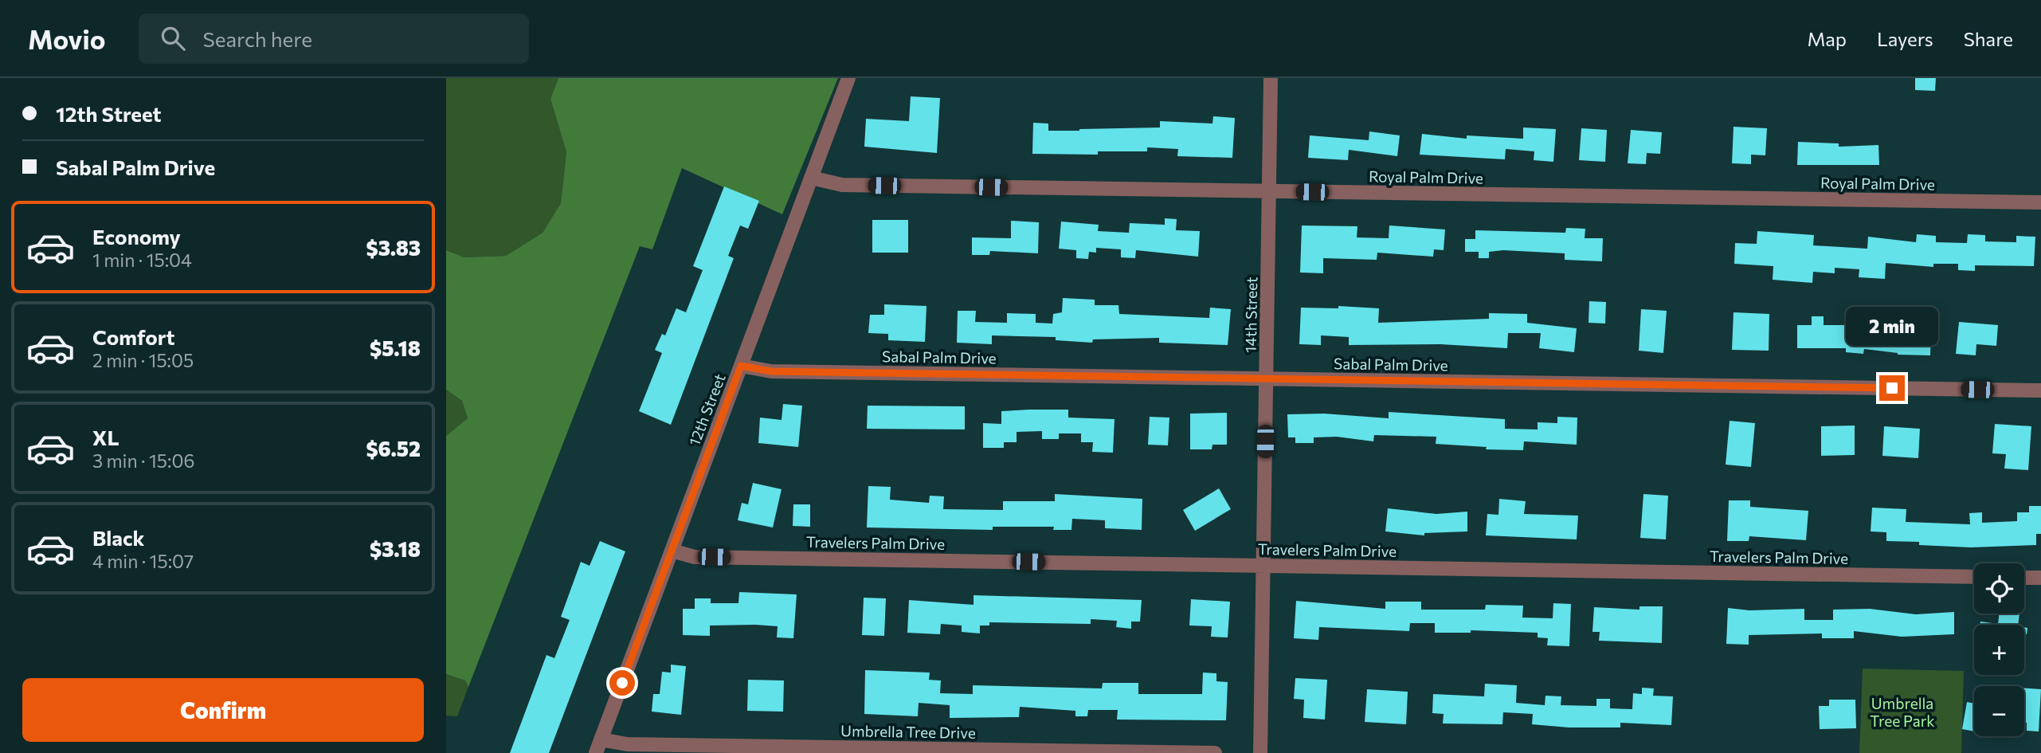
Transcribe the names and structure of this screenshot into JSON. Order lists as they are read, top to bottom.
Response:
{
  "streets": {
    "street": [
      "Royal Palm Drive",
      "14th Street",
      "Sabal Palm Drive",
      "12th Street",
      "Travelers Palm Drive",
      "Umbrella Tree Drive"
    ]
  },
  "crossings": [
    ["Royal Palm Drive", "14th Street"],
    ["Royal Palm Drive", "12th Street"],
    ["14th Street", "Sabal Palm Drive"],
    ["14th Street", "Travelers Palm Drive"],
    ["Sabal Palm Drive", "12th Street"],
    ["12th Street", "Travelers Palm Drive"],
    ["12th Street", "Umbrella Tree Drive"]
  ],
  "parks": ["Umbrella Tree Park"],
  "page": {
    "header": "Movio",
    "search": "Search here",
    "nav": ["Map", "Layers", "Share"],
    "banner": ["12th Street", "Sabal Palm Drive"],
    "list": [
      {
        "name": "Economy",
        "note": "1 min · 15:04",
        "value": "$3.83"
      },
      {
        "name": "Comfort",
        "note": "2 min · 15:05",
        "value": "$5.18"
      },
      {
        "name": "XL",
        "note": "3 min · 15:06",
        "value": "$6.52"
      },
      {
        "name": "Black",
        "note": "4 min · 15:07",
        "value": "$3.18"
      }
    ],
    "bubble": "2 min",
    "map_buttons": ["+", "−"],
    "buttons": "Confirm"
  }
}
